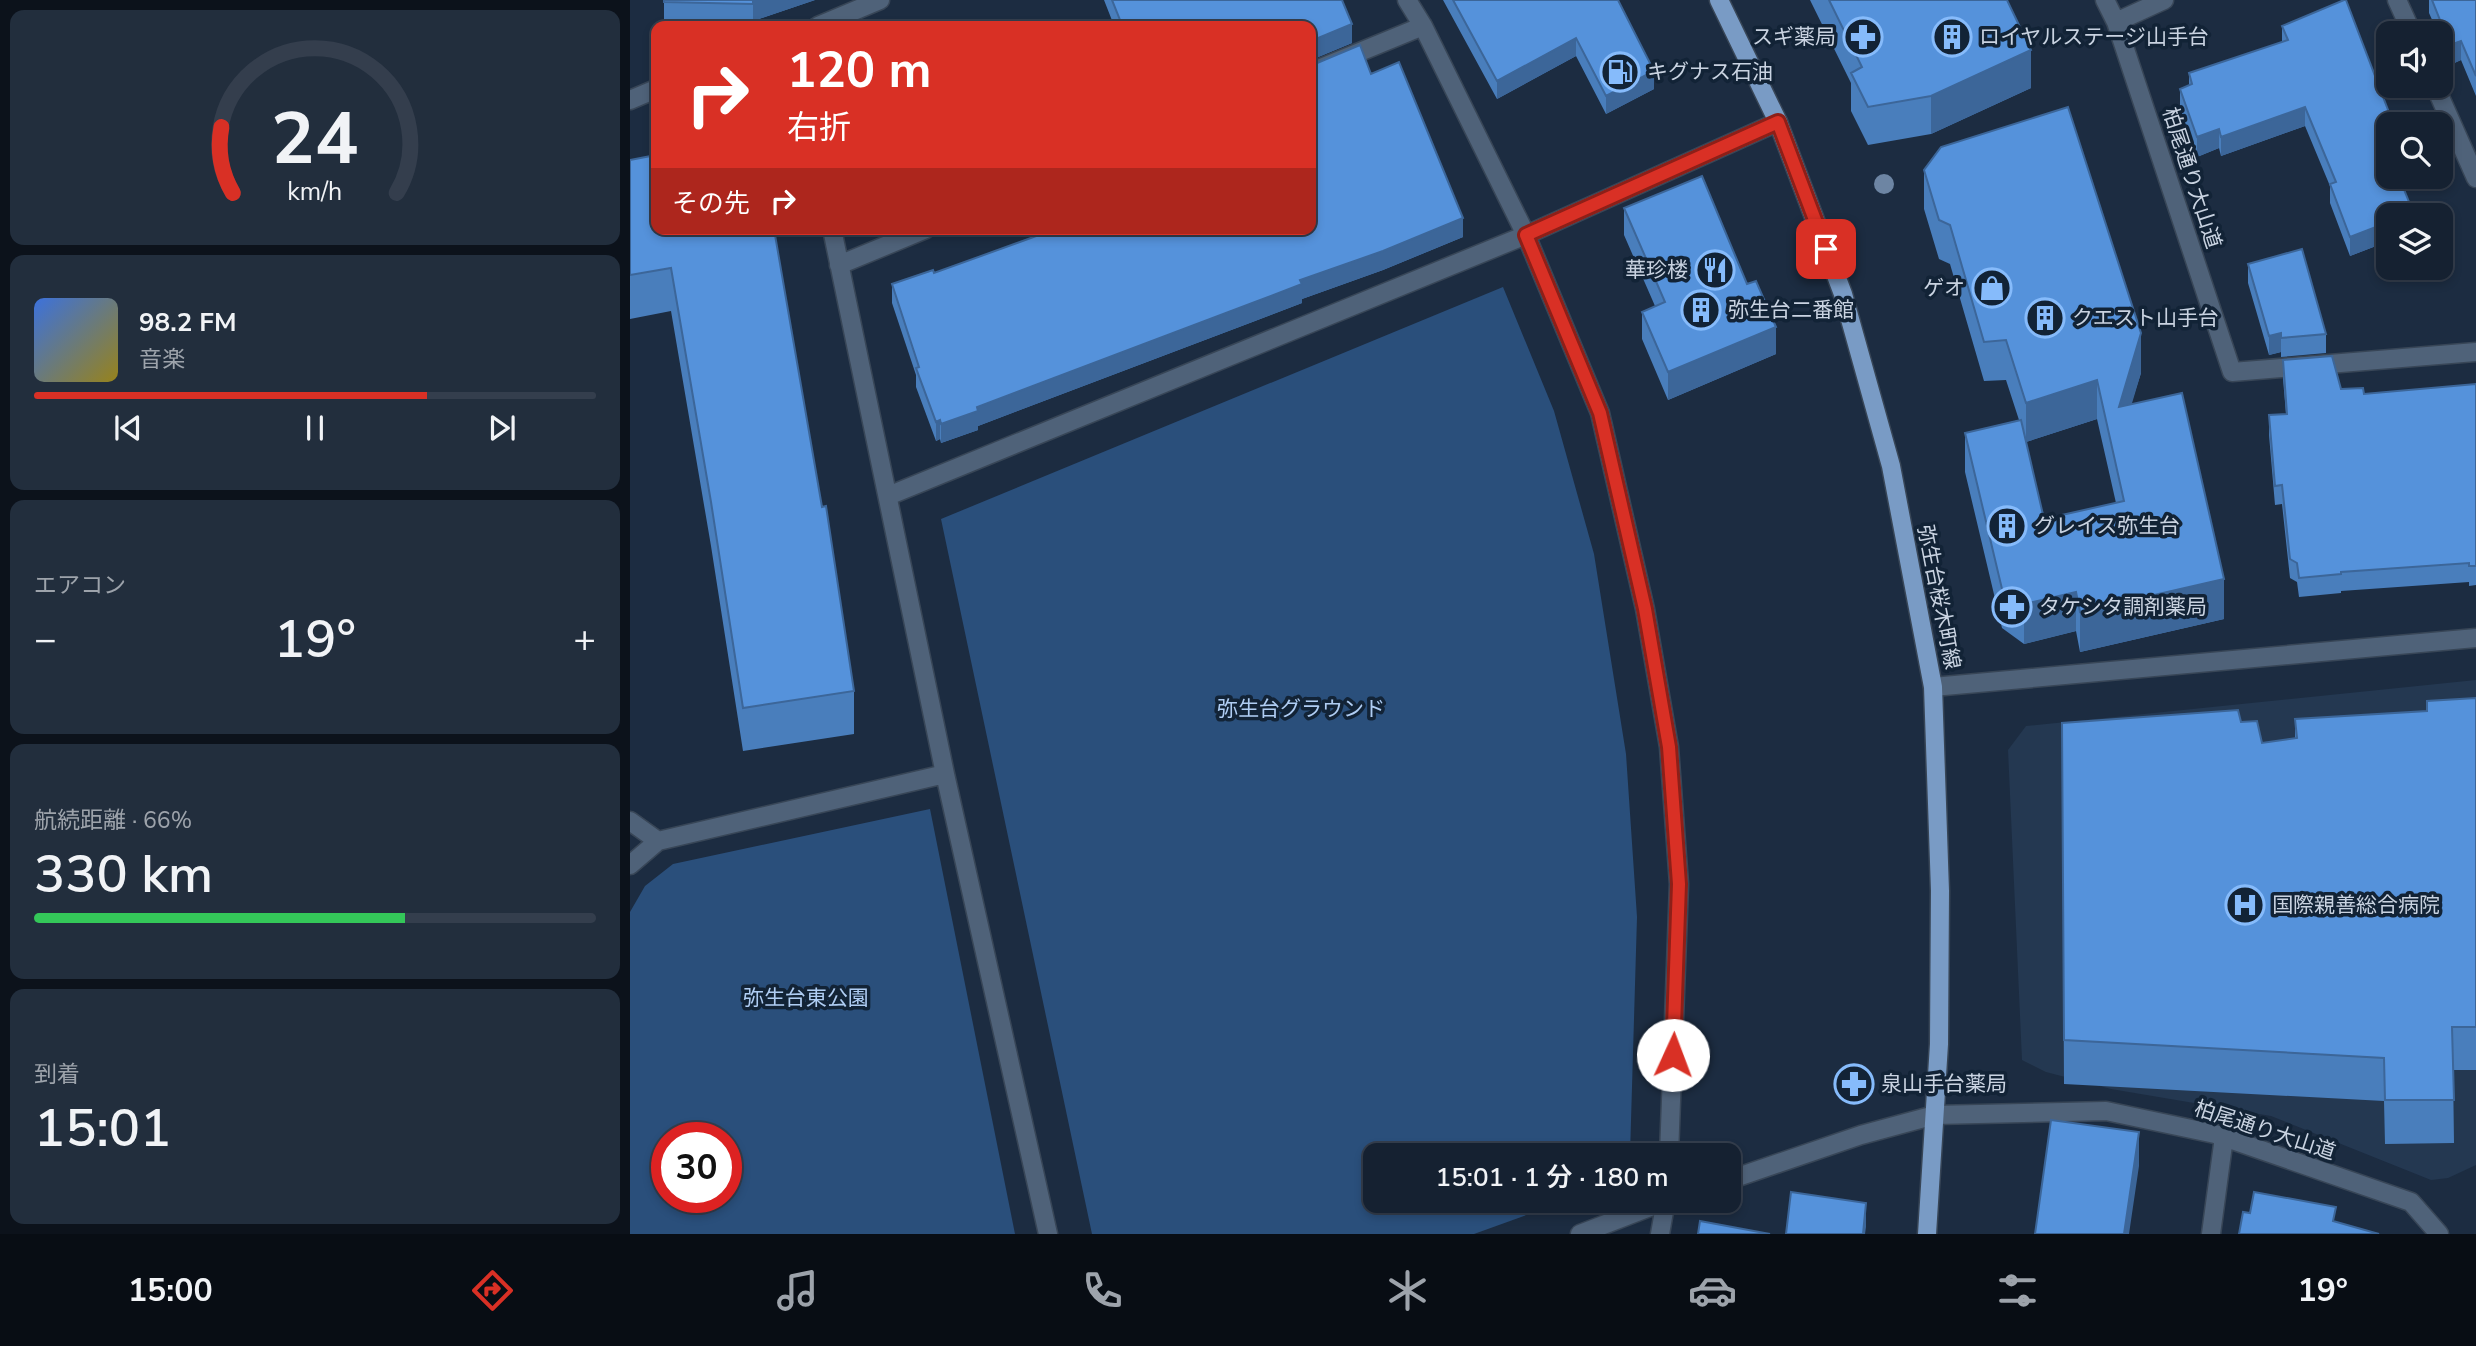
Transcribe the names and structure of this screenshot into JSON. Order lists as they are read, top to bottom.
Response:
{
  "streets": {
    "main road": ["弥生台桜木町線"],
    "street": ["柏尾通り大山道"]
  },
  "crossings": [
    ["柏尾通り大山道", "弥生台桜木町線"]
  ],
  "parks": ["弥生台グラウンド", "弥生台東公園"],
  "places": {
    "pharmacy": ["スギ薬局", "タケシタ調剤薬局", "泉山手台薬局"],
    "building": [
      "ロイヤルステージ山手台",
      "弥生台二番館",
      "クエスト山手台",
      "グレイス弥生台"
    ],
    "fuel station": ["キグナス石油"],
    "restaurant": ["華珍楼"],
    "shop": ["ゲオ"],
    "hospital": ["国際親善総合病院"]
  },
  "page": {
    "turn": ["120 m", "右折"],
    "then": "その先",
    "song": ["98.2 FM", "音楽"],
    "tile": [
      "エアコン",
      ["航続距離 · 66%", "330 km"],
      ["到着", "15:01"]
    ],
    "heat": ["−", "19°", "+"],
    "limit": "30",
    "trip": "15:01 · 1 分 · 180 m",
    "tabs": ["15:00", "19°"],
    "gauge": ["24", "km/h"]
  }
}
